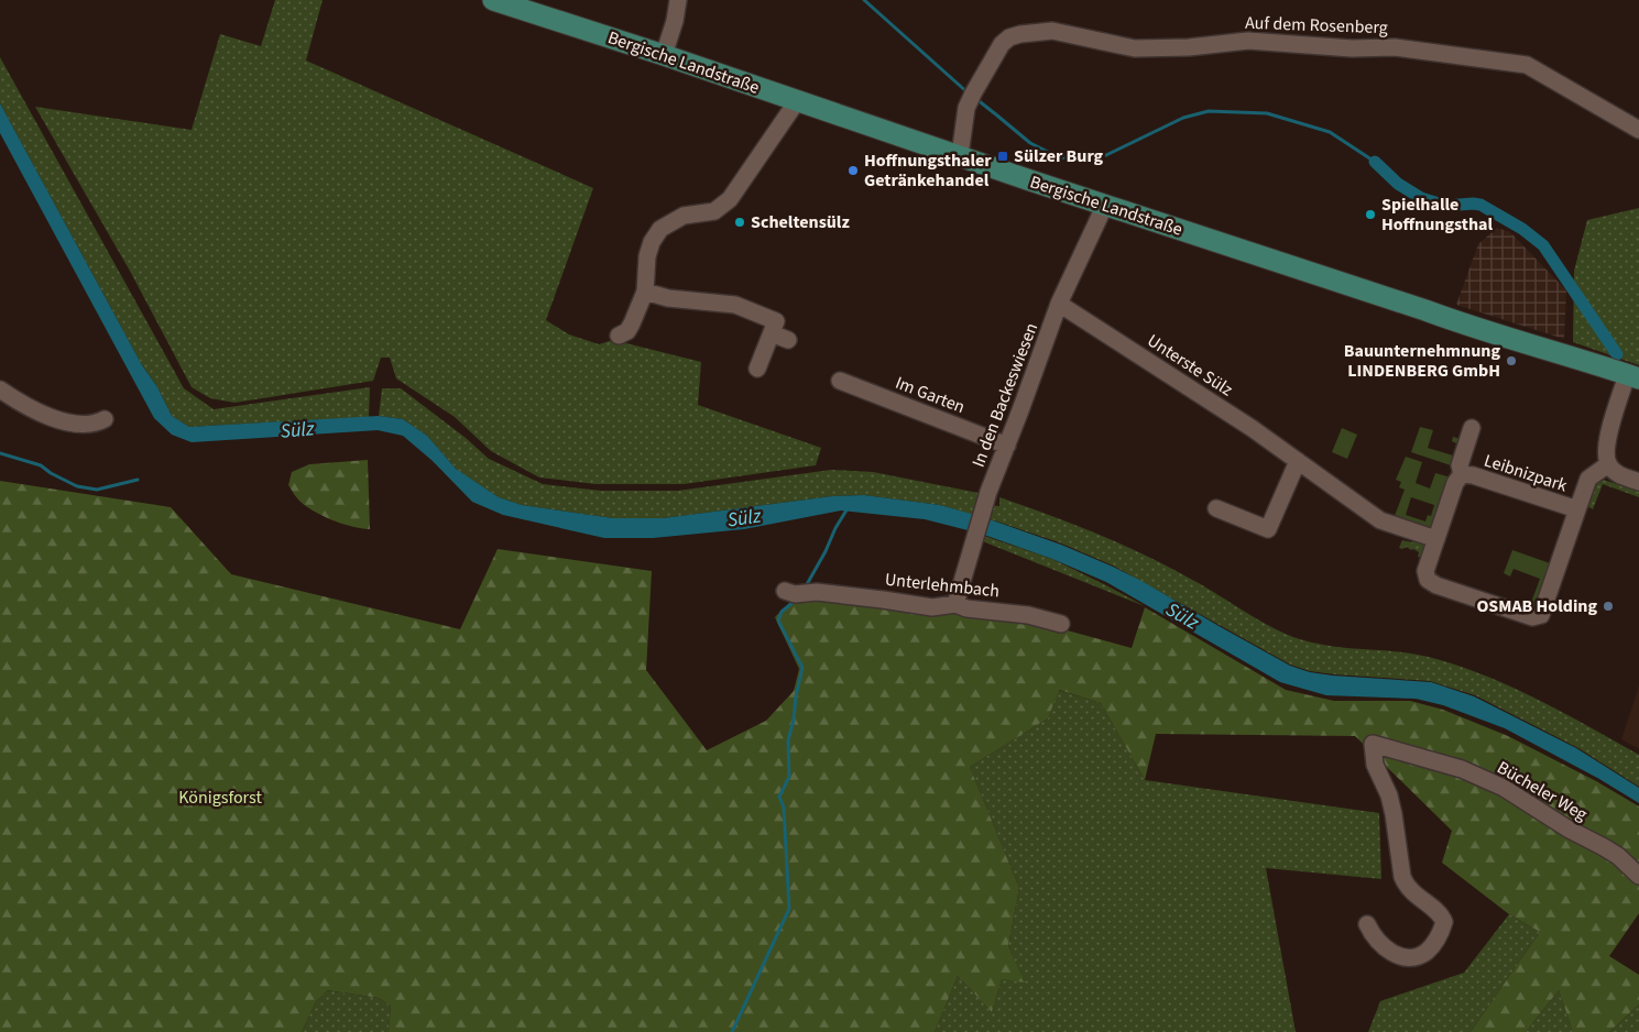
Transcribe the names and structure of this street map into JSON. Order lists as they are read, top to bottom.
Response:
{
  "streets": {
    "main road": ["Bergische Landstraße"],
    "street": [
      "Auf dem Rosenberg",
      "Unterste Sülz",
      "Im Garten",
      "In den Backeswiesen",
      "Leibnizpark",
      "Unterlehmbach",
      "Bücheler Weg"
    ]
  },
  "crossings": [
    ["Auf dem Rosenberg", "Bergische Landstraße"],
    ["Bergische Landstraße", "In den Backeswiesen"],
    ["Unterste Sülz", "In den Backeswiesen"],
    ["Unterste Sülz", "Leibnizpark"],
    ["Im Garten", "In den Backeswiesen"],
    ["In den Backeswiesen", "Unterlehmbach"]
  ],
  "water": ["Sülz"],
  "parks": ["Königsforst"],
  "places": {
    "transit": ["Sülzer Burg"],
    "other": [
      "Hoffnungsthaler Getränkehandel",
      "Spielhalle Hoffnungsthal",
      "Scheltensülz",
      "Bauunternehmnung LINDENBERG GmbH",
      "OSMAB Holding"
    ]
  }
}
